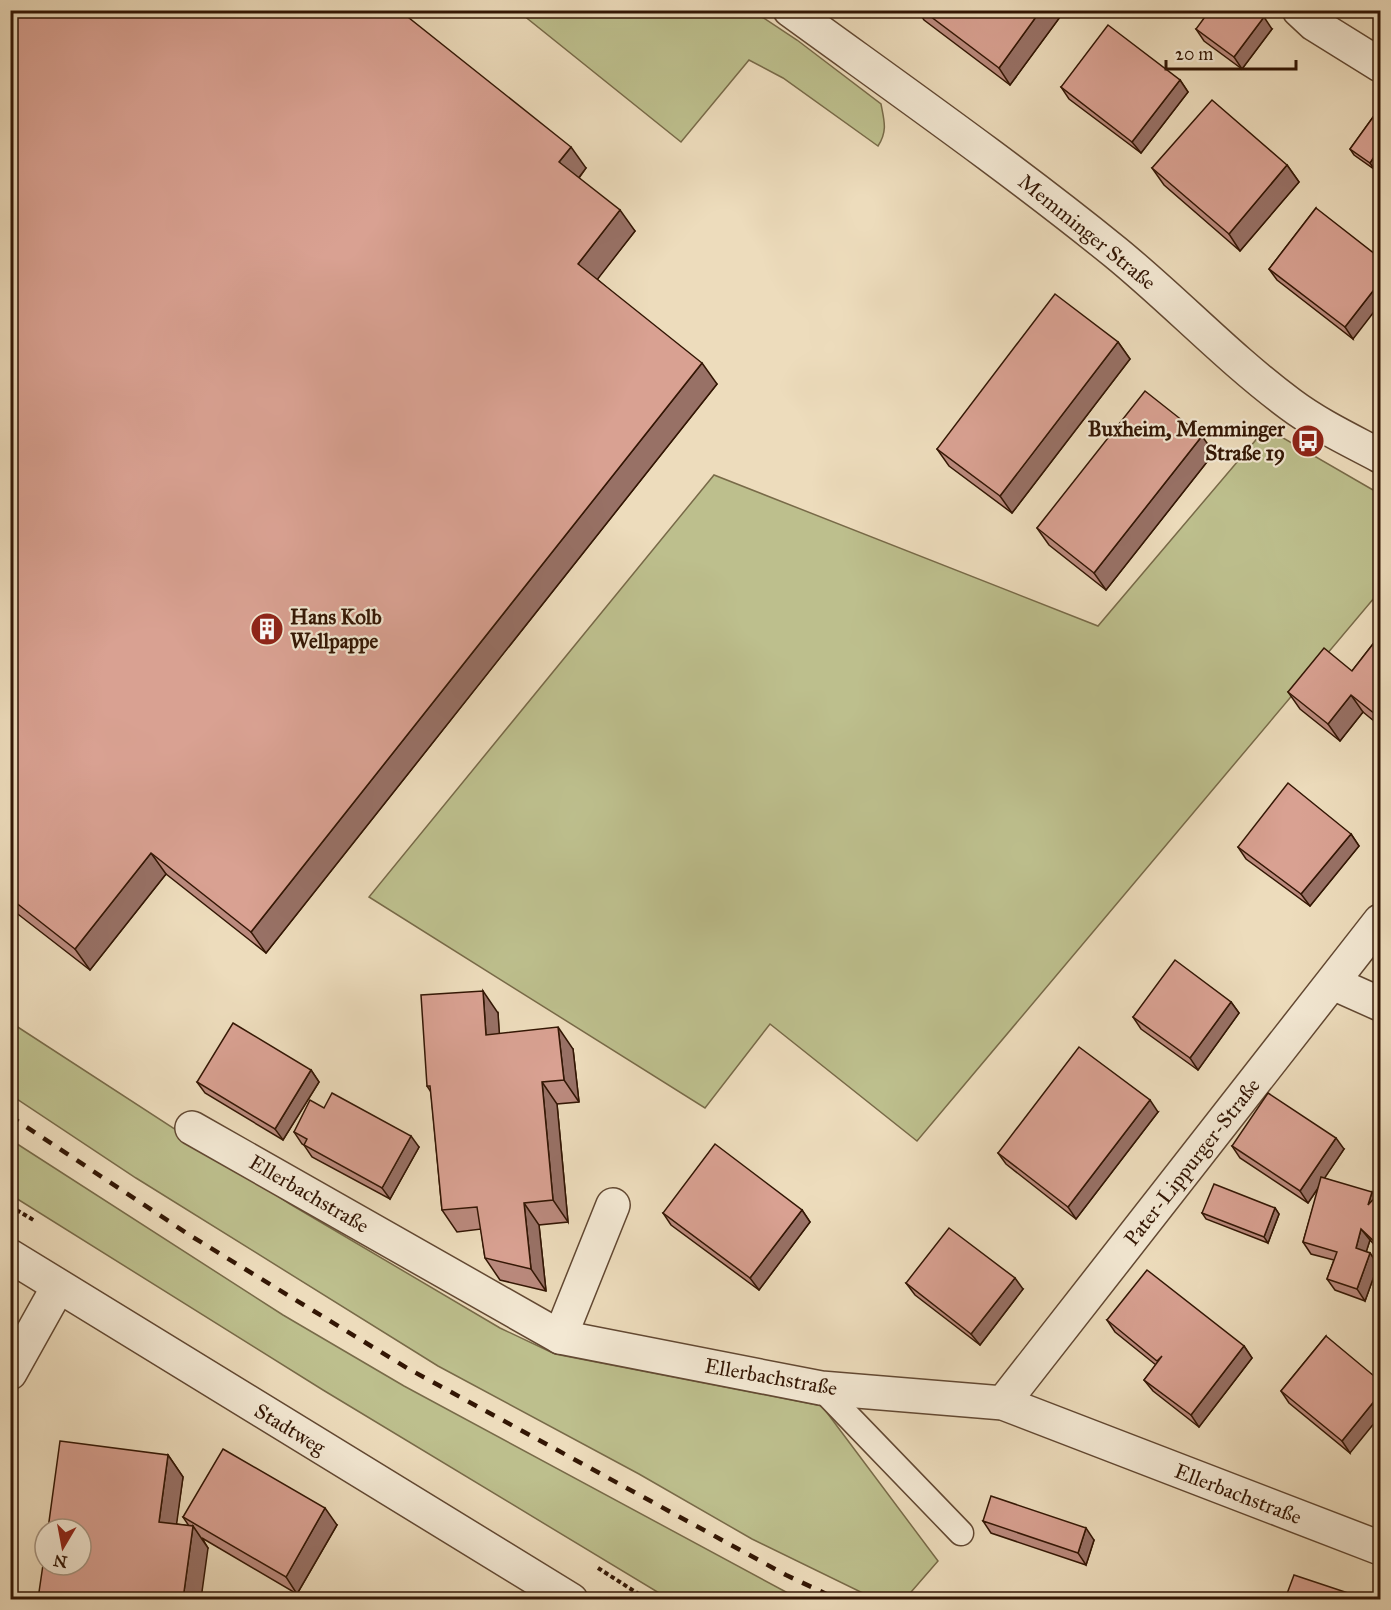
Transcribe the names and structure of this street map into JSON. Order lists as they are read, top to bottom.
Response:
{
  "streets": {
    "street": [
      "Memminger Straße",
      "Pater-Lippurger-Straße",
      "Ellerbachstraße",
      "Stadtweg"
    ]
  },
  "crossings": [
    ["Pater-Lippurger-Straße", "Ellerbachstraße"]
  ],
  "places": {
    "bus stop": ["Buxheim, Memminger Straße 19"],
    "building": ["Hans Kolb Wellpappe"]
  },
  "scale_bar": "20 m",
  "north": "bottom"
}
